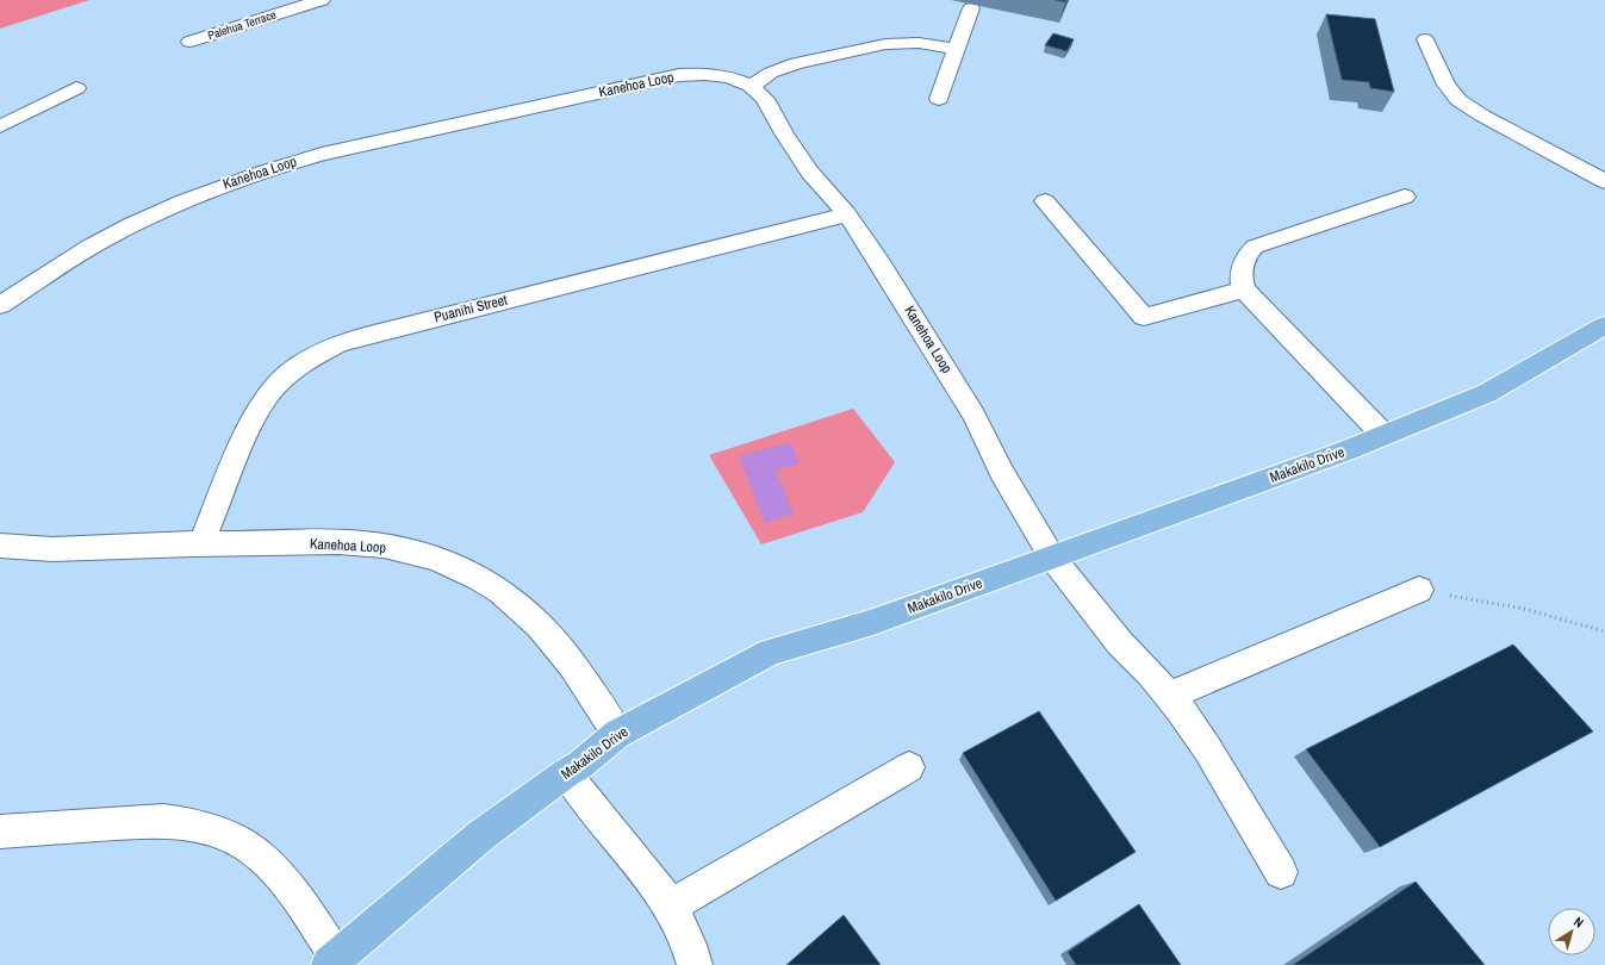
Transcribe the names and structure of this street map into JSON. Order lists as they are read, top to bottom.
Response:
{
  "streets": {
    "main road": ["Makakilo Drive"],
    "street": ["Palehua Terrace", "Kanehoa Loop", "Puanihi Street"]
  },
  "crossings": [
    ["Kanehoa Loop", "Puanihi Street"],
    ["Kanehoa Loop", "Makakilo Drive"]
  ],
  "north": "top right"
}
